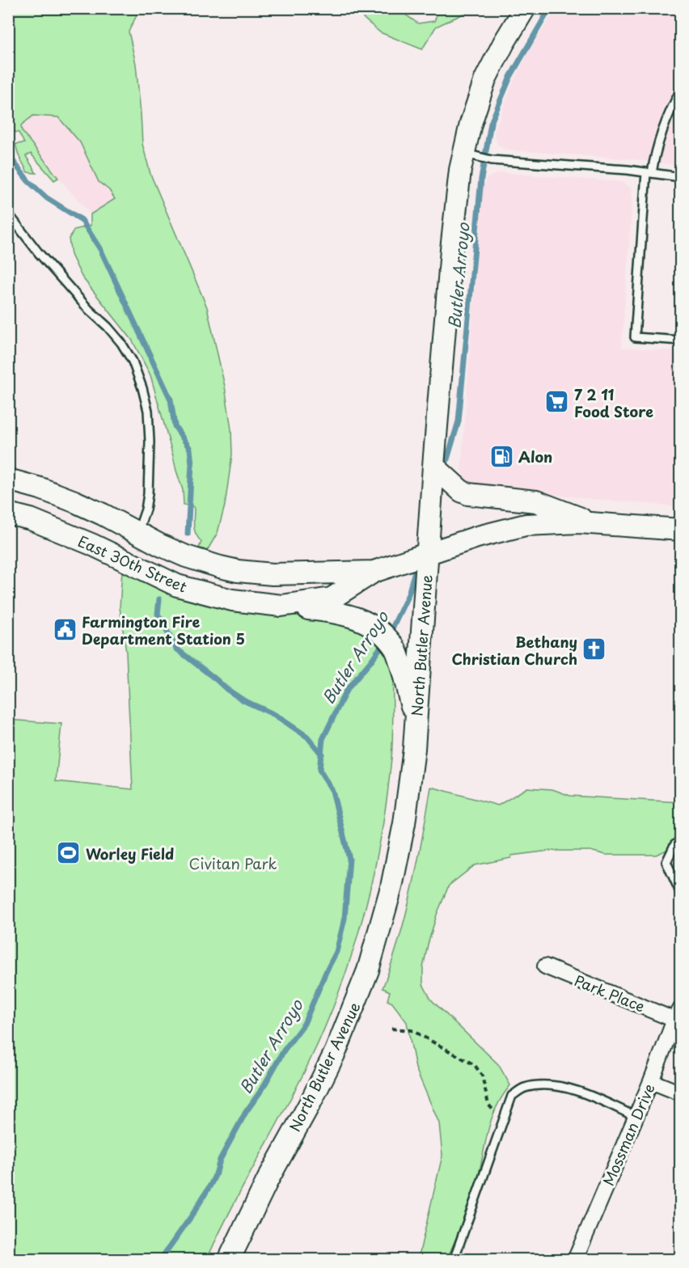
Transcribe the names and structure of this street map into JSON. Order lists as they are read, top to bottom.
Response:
{
  "streets": {
    "main road": ["East 30th Street", "North Butler Avenue"],
    "street": ["Park Place", "Mossman Drive"]
  },
  "crossings": [
    ["East 30th Street", "North Butler Avenue"],
    ["Park Place", "Mossman Drive"]
  ],
  "water": ["Butler Arroyo"],
  "parks": ["Civitan Park"],
  "places": {
    "supermarket": ["7 2 11 Food Store"],
    "fuel station": ["Alon"],
    "public building": ["Farmington Fire Department Station 5"],
    "church": ["Bethany Christian Church"],
    "sports": ["Worley Field"]
  }
}
